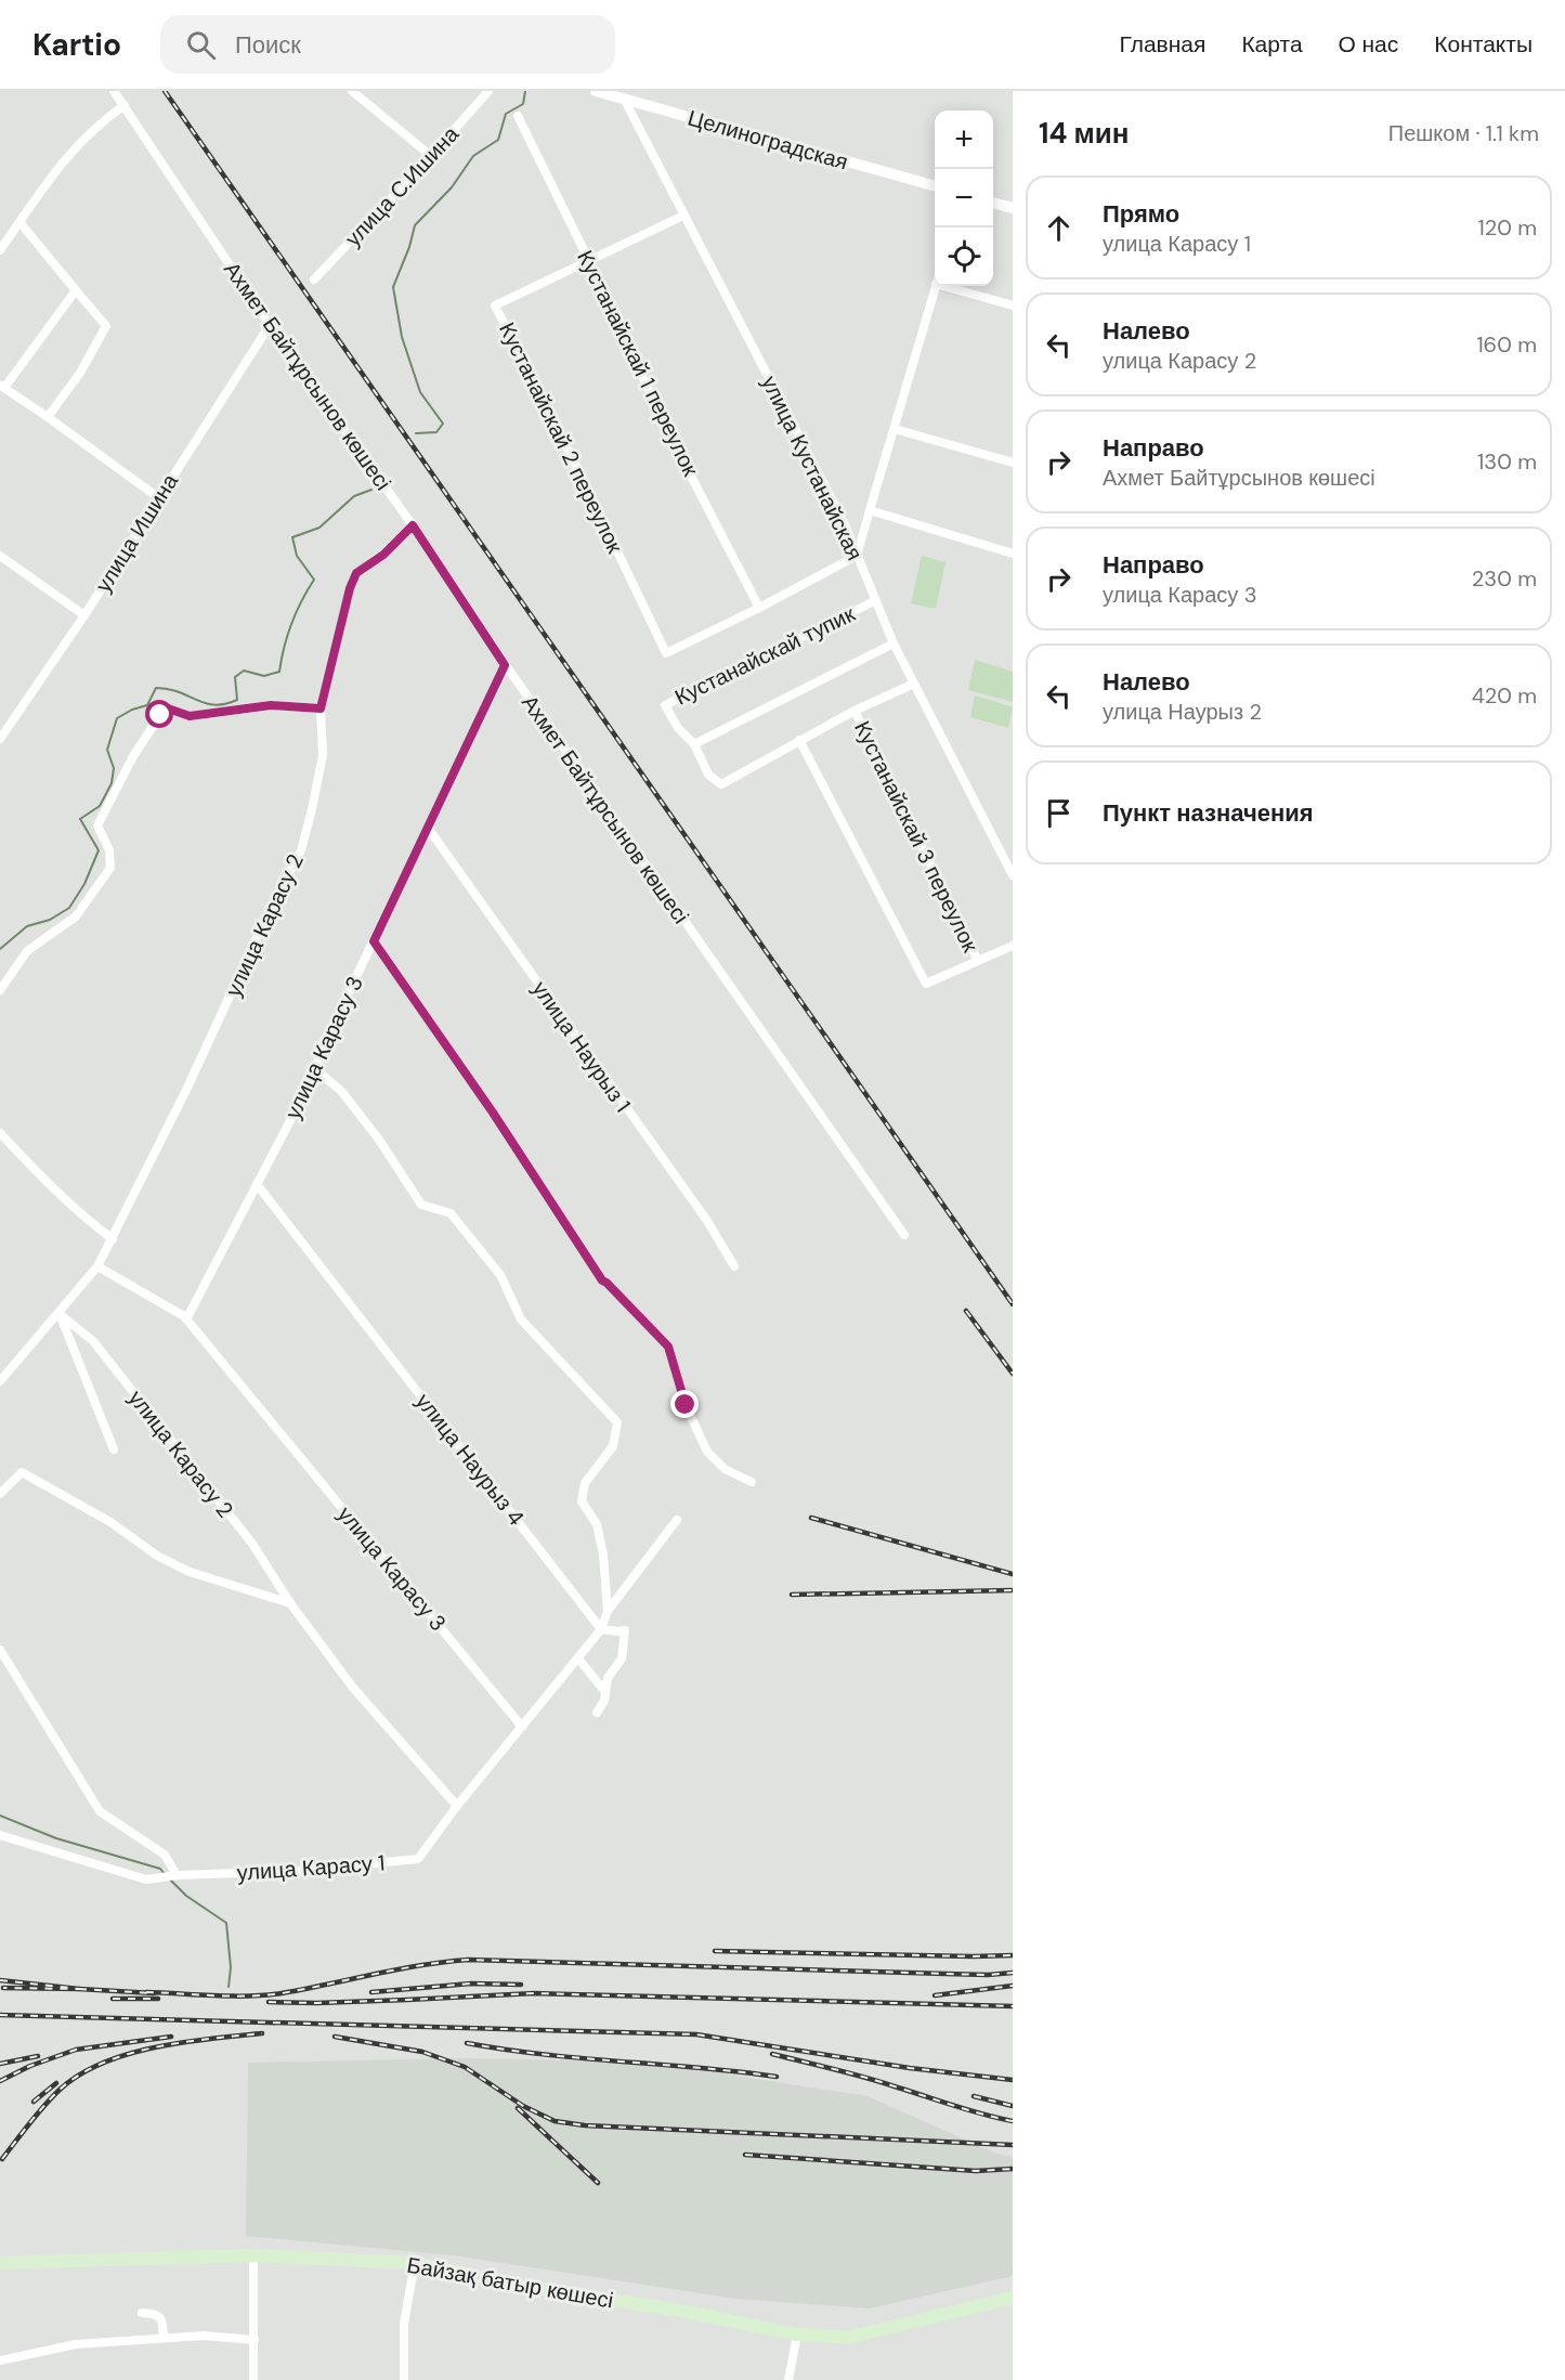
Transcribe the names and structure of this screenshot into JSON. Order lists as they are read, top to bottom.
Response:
{
  "streets": {
    "main road": ["Байзақ батыр көшесі"],
    "street": [
      "Целиноградская",
      "улица С.Ишина",
      "Кустанайскай 1 переулок",
      "Ахмет Байтұрсынов көшесі",
      "Кустанайскай 2 переулок",
      "улица Кустанайская",
      "улица Ишина",
      "Кустанайскай тупик",
      "Кустанайскай 3 переулок",
      "улица Карасу 2",
      "улица Наурыз 1",
      "улица Карасу 3",
      "улица Наурыз 4",
      "улица Карасу 1"
    ]
  },
  "crossings": [
    ["Целиноградская", "улица Кустанайская"],
    ["Кустанайскай 1 переулок", "Кустанайскай 2 переулок"],
    ["Ахмет Байтұрсынов көшесі", "улица Ишина"],
    ["Ахмет Байтұрсынов көшесі", "улица Карасу 2"],
    ["Ахмет Байтұрсынов көшесі", "улица Карасу 3"],
    ["Кустанайскай 2 переулок", "улица Кустанайская"],
    ["улица Кустанайская", "Кустанайскай тупик"],
    ["Кустанайскай тупик", "Кустанайскай 3 переулок"],
    ["улица Карасу 2", "улица Карасу 3"],
    ["улица Карасу 2", "улица Карасу 1"],
    ["улица Наурыз 1", "улица Карасу 3"],
    ["улица Карасу 3", "улица Наурыз 4"],
    ["улица Карасу 3", "улица Карасу 1"],
    ["улица Наурыз 4", "улица Карасу 1"]
  ],
  "page": {
    "header": "Kartio",
    "search": "Поиск",
    "nav": [
      "Главная",
      "Карта",
      "О нас",
      "Контакты"
    ],
    "heading": ["14 мин", "Пешком · 1.1 km"],
    "map_buttons": ["+", "−"],
    "list": [
      ["Прямо", "улица Карасу 1", "120 m"],
      ["Налево", "улица Карасу 2", "160 m"],
      ["Направо", "Ахмет Байтұрсынов көшесі", "130 m"],
      ["Направо", "улица Карасу 3", "230 m"],
      ["Налево", "улица Наурыз 2", "420 m"],
      "Пункт назначения"
    ]
  }
}
